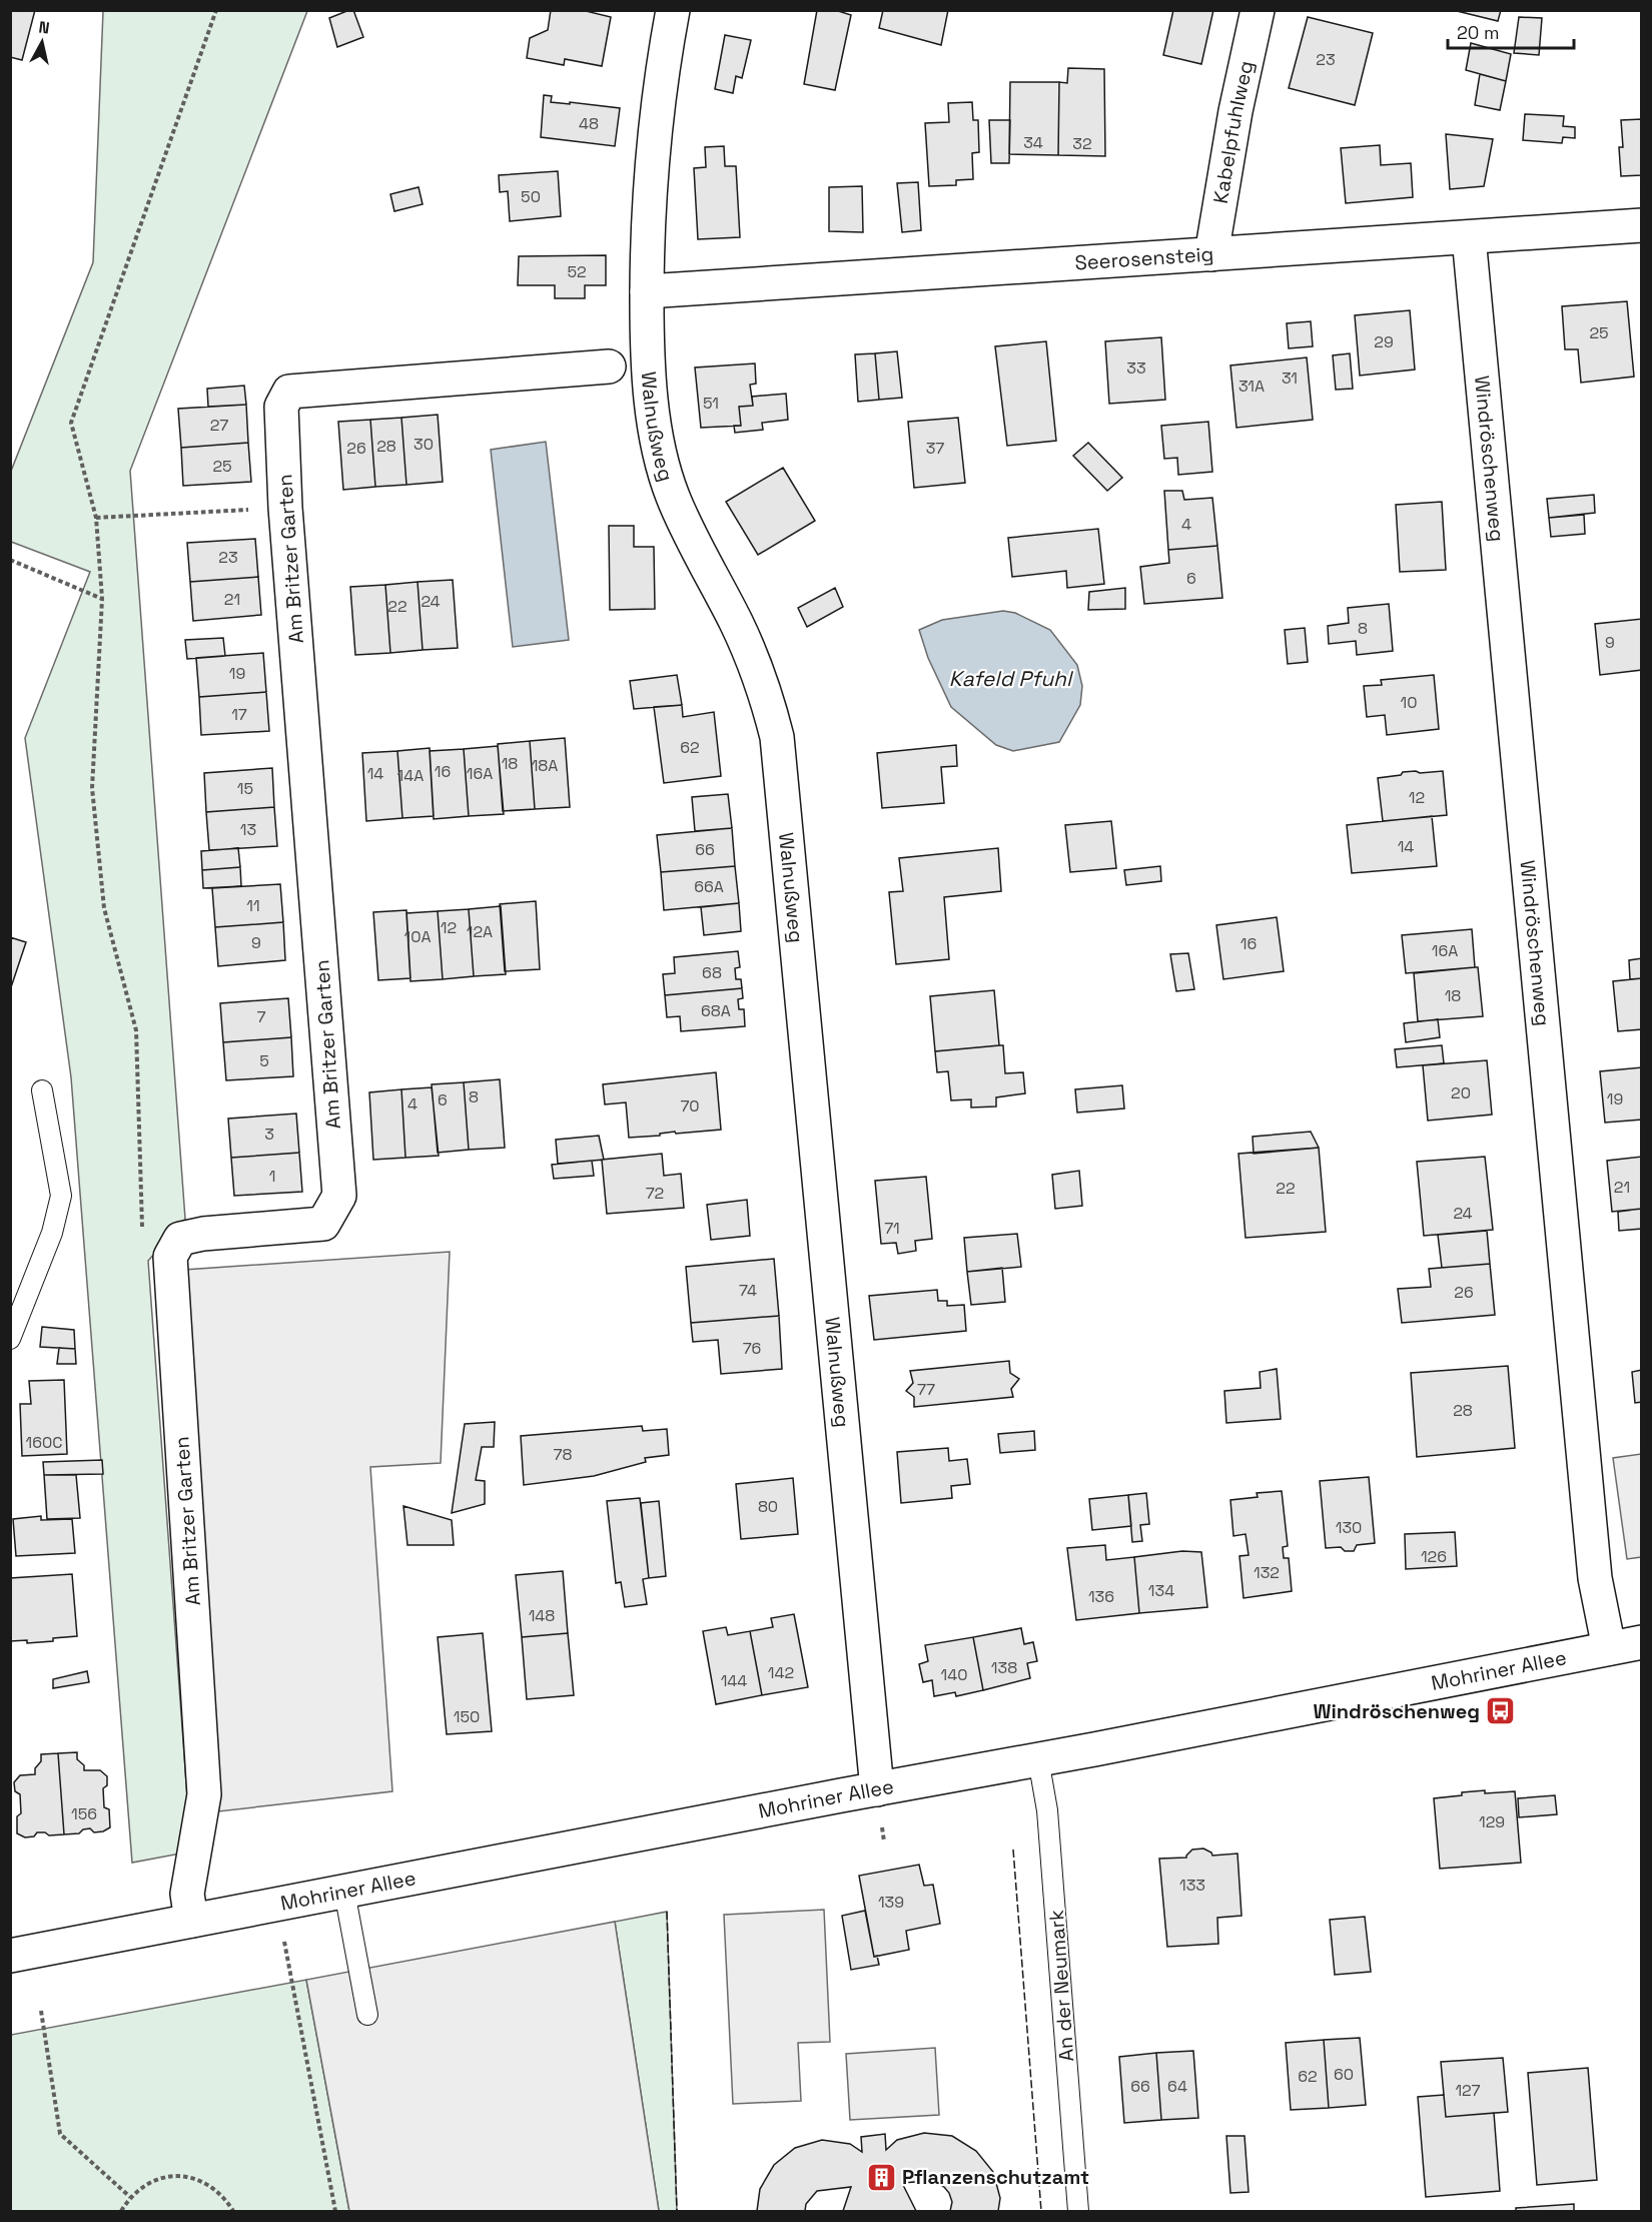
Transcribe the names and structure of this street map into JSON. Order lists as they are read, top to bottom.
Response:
{
  "streets": {
    "street": [
      "Kabelpfuhlweg",
      "Seerosensteig",
      "Walnußweg",
      "Windröschenweg",
      "Am Britzer Garten",
      "Mohriner Allee"
    ],
    "lane": ["An der Neumark"]
  },
  "crossings": [
    ["Kabelpfuhlweg", "Seerosensteig"],
    ["Seerosensteig", "Walnußweg"],
    ["Seerosensteig", "Windröschenweg"],
    ["Walnußweg", "Am Britzer Garten"],
    ["Walnußweg", "Mohriner Allee"],
    ["Windröschenweg", "Mohriner Allee"],
    ["Am Britzer Garten", "Mohriner Allee"],
    ["Mohriner Allee", "An der Neumark"]
  ],
  "water": ["Kafeld Pfuhl"],
  "places": {
    "bus stop": ["Windröschenweg"],
    "building": ["Pflanzenschutzamt"]
  },
  "house_numbers": [
    "23",
    "48",
    "34",
    "32",
    "50",
    "52",
    "25",
    "29",
    "33",
    "31",
    "31A",
    "51",
    "27",
    "30",
    "28",
    "26",
    "37",
    "25",
    "4",
    "23",
    "6",
    "21",
    "24",
    "22",
    "8",
    "9",
    "19",
    "10",
    "17",
    "62",
    "18",
    "18A",
    "16",
    "14",
    "16A",
    "14A",
    "15",
    "12",
    "13",
    "14",
    "66",
    "66A",
    "11",
    "12",
    "12A",
    "10A",
    "9",
    "16",
    "16A",
    "68",
    "18",
    "68A",
    "7",
    "5",
    "20",
    "8",
    "19",
    "6",
    "4",
    "70",
    "3",
    "1",
    "21",
    "22",
    "72",
    "24",
    "71",
    "74",
    "26",
    "76",
    "77",
    "28",
    "160C",
    "78",
    "80",
    "130",
    "126",
    "132",
    "134",
    "136",
    "148",
    "138",
    "142",
    "140",
    "144",
    "150",
    "156",
    "129",
    "133",
    "139",
    "60",
    "62",
    "66",
    "64",
    "127"
  ],
  "scale_bar": "20 m",
  "north": "top"
}
